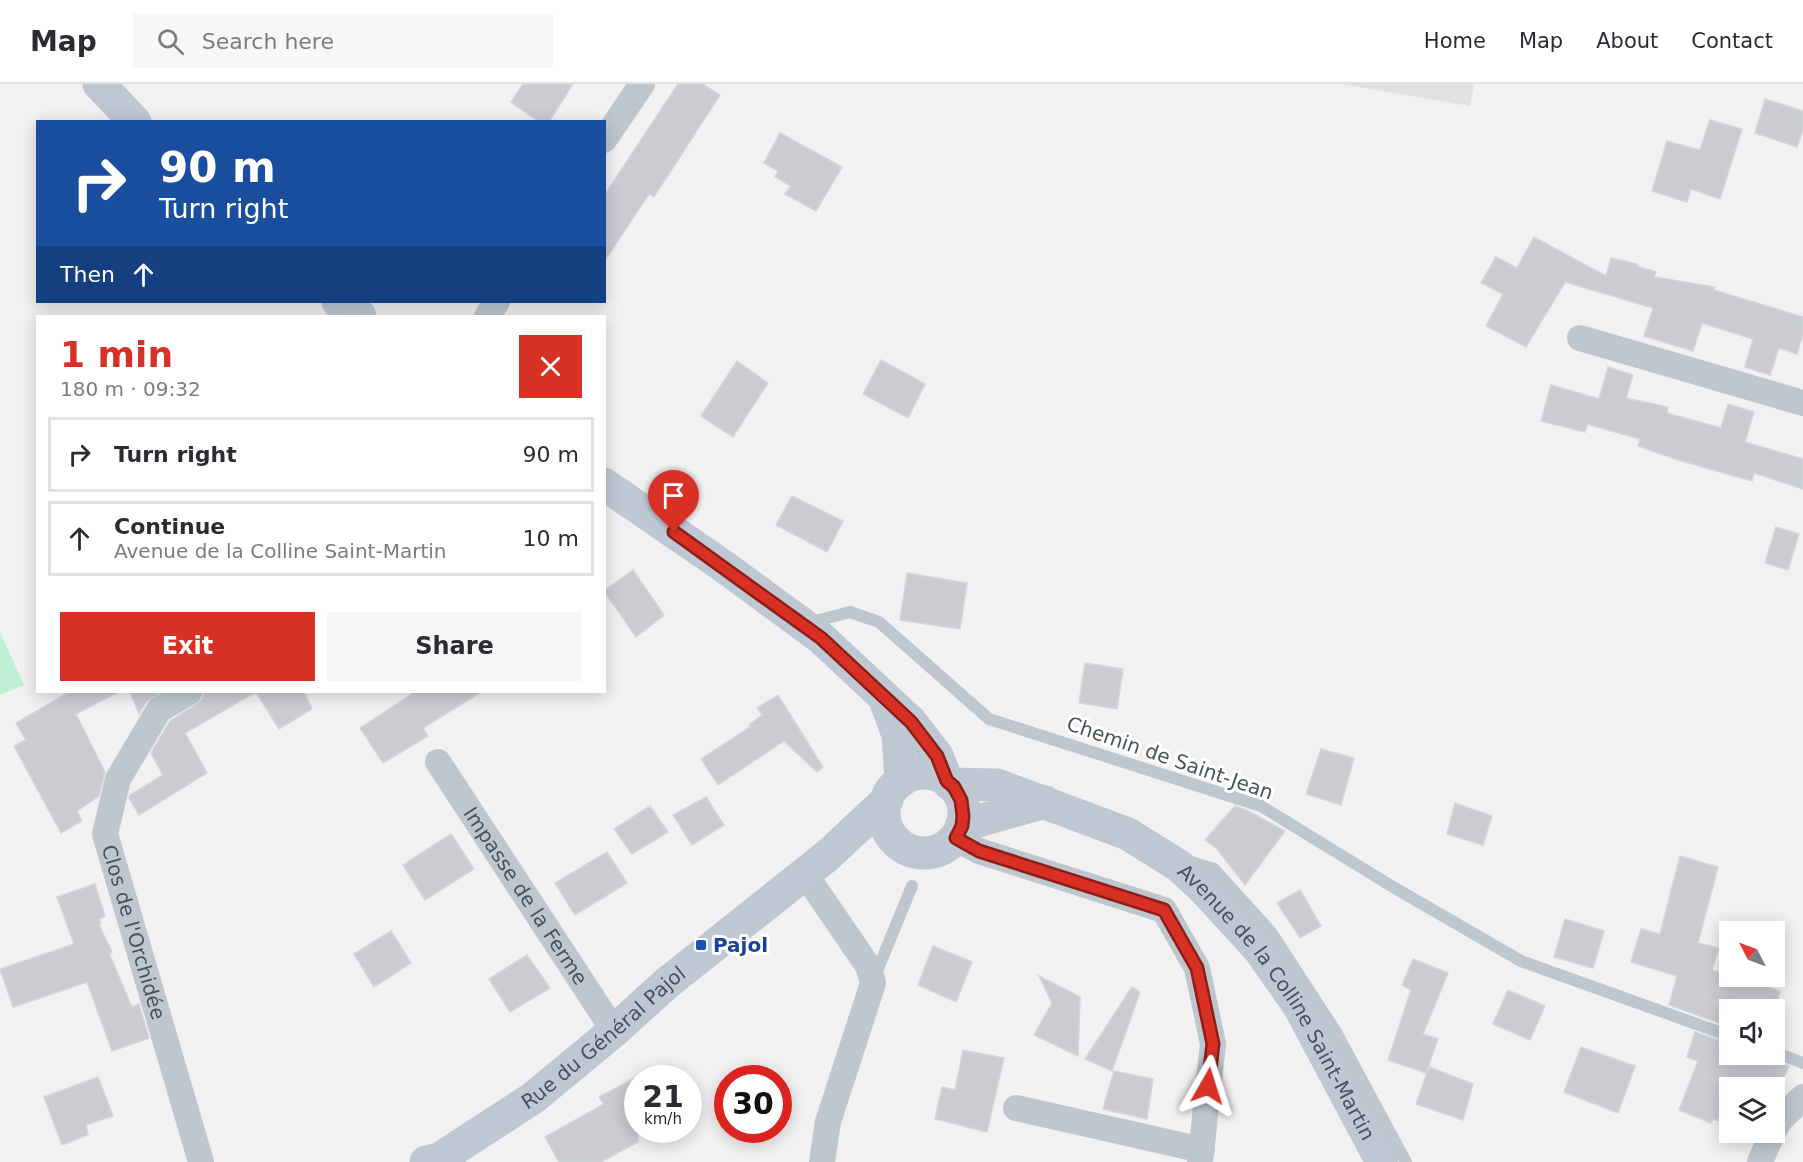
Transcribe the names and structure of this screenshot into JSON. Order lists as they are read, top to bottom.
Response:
{
  "streets": {
    "street": [
      "Impasse de la Ferme",
      "Clos de l'Orchidée",
      "Avenue de la Colline Saint-Martin",
      "Rue du Général Pajol"
    ],
    "lane": ["Chemin de Saint-Jean"]
  },
  "crossings": [
    ["Impasse de la Ferme", "Rue du Général Pajol"],
    ["Avenue de la Colline Saint-Martin", "Rue du Général Pajol"]
  ],
  "places": {
    "transit": ["Pajol"]
  },
  "north": "top left",
  "page": {
    "header": "Map",
    "search": "Search here",
    "nav": [
      "Home",
      "Map",
      "About",
      "Contact"
    ],
    "turn": ["90 m", "Turn right"],
    "then": "Then",
    "heading": ["1 min", "180 m · 09:32"],
    "list": [
      {
        "name": "Turn right",
        "value": "90 m"
      },
      {
        "name": "Continue",
        "note": "Avenue de la Colline Saint-Martin",
        "value": "10 m"
      }
    ],
    "buttons": ["Exit", "Share"],
    "speed": "21 km/h",
    "limit": "30"
  }
}
